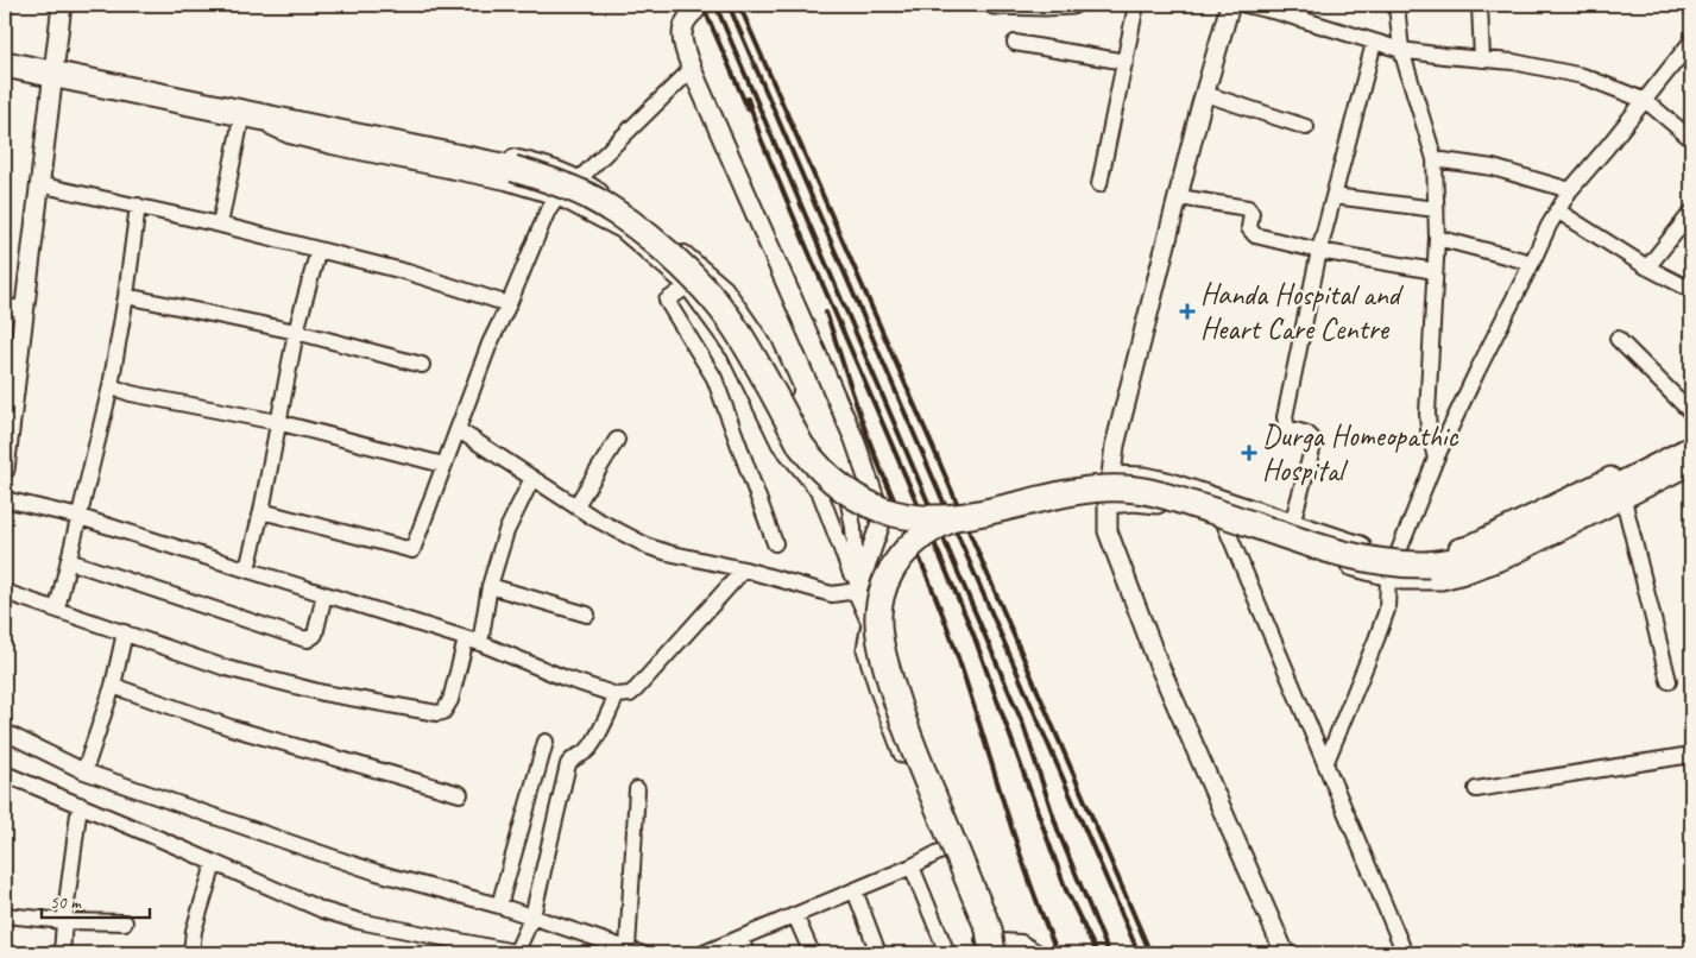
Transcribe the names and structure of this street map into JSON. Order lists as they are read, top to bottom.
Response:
{
  "places": {
    "health": ["Handa Hospital and Heart Care Centre", "Durga Homeopathic Hospital"]
  },
  "scale_bar": "50 m"
}
